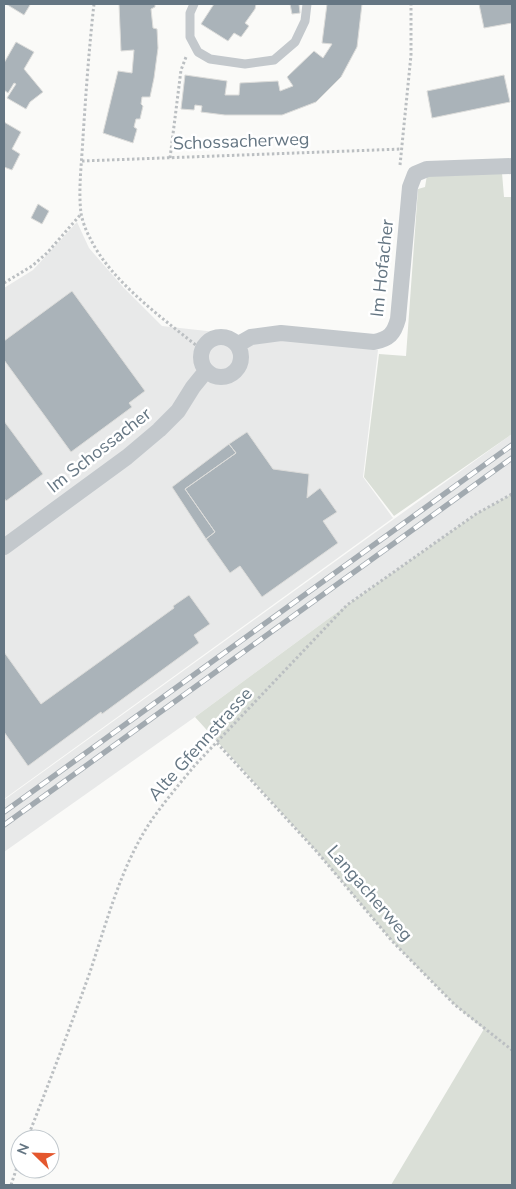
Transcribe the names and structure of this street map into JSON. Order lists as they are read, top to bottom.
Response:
{
  "streets": {
    "street": ["Im Hofacher", "Im Schossacher"],
    "path": ["Schossacherweg", "Alte Gfennstrasse", "Langacherweg"]
  },
  "crossings": [
    ["Im Hofacher", "Im Schossacher"],
    ["Alte Gfennstrasse", "Langacherweg"]
  ],
  "north": "top left"
}
